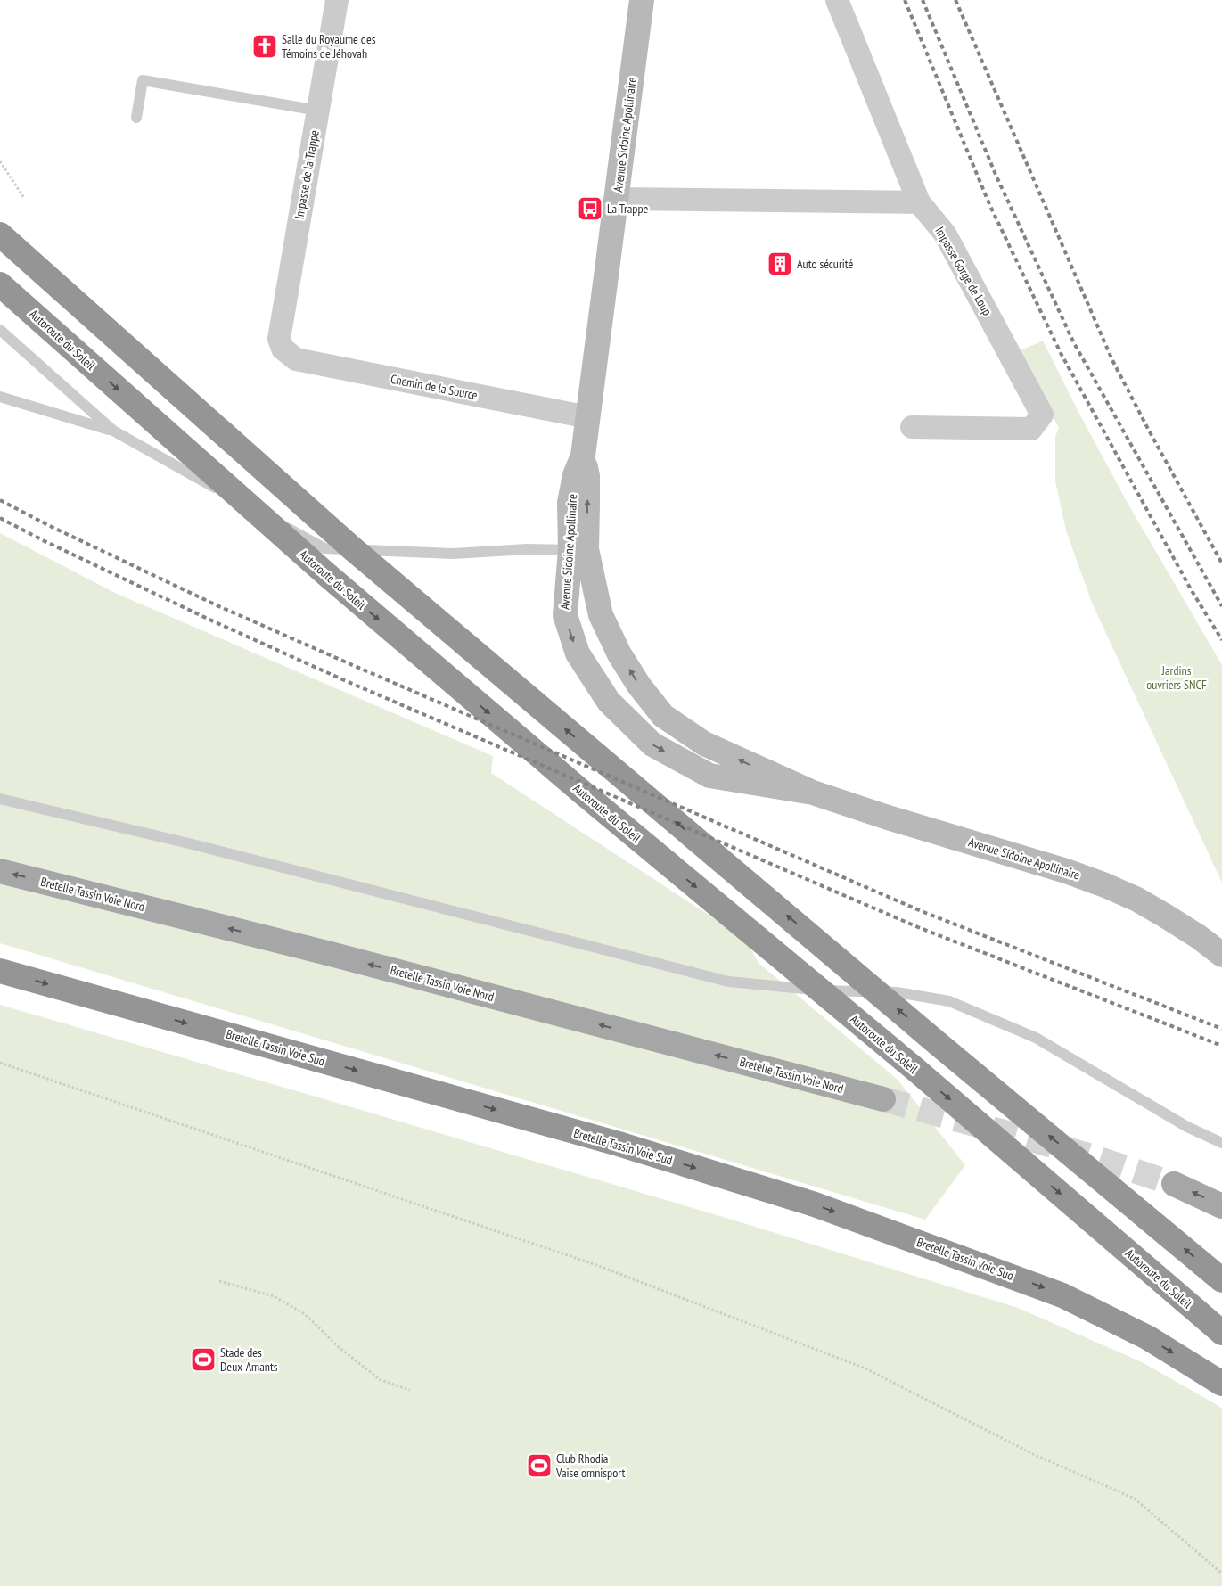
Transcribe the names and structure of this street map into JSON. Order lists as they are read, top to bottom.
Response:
{
  "streets": {
    "highway": ["Autoroute du Soleil", "Bretelle Tassin Voie Sud"],
    "main road": ["Avenue Sidoine Apollinaire", "Bretelle Tassin Voie Nord"],
    "street": ["Impasse de la Trappe", "Impasse Gorge de Loup", "Chemin de la Source"]
  },
  "crossings": [
    ["Avenue Sidoine Apollinaire", "Chemin de la Source"],
    ["Impasse de la Trappe", "Chemin de la Source"]
  ],
  "one_way": ["Bretelle Tassin Voie Nord"],
  "parks": ["Jardins ouvriers SNCF"],
  "places": {
    "church": ["Salle du Royaume des Témoins de Jéhovah"],
    "bus stop": ["La Trappe"],
    "building": ["Auto sécurité"],
    "sports": ["Stade des Deux-Amants", "Club Rhodia Vaise omnisport"]
  }
}
